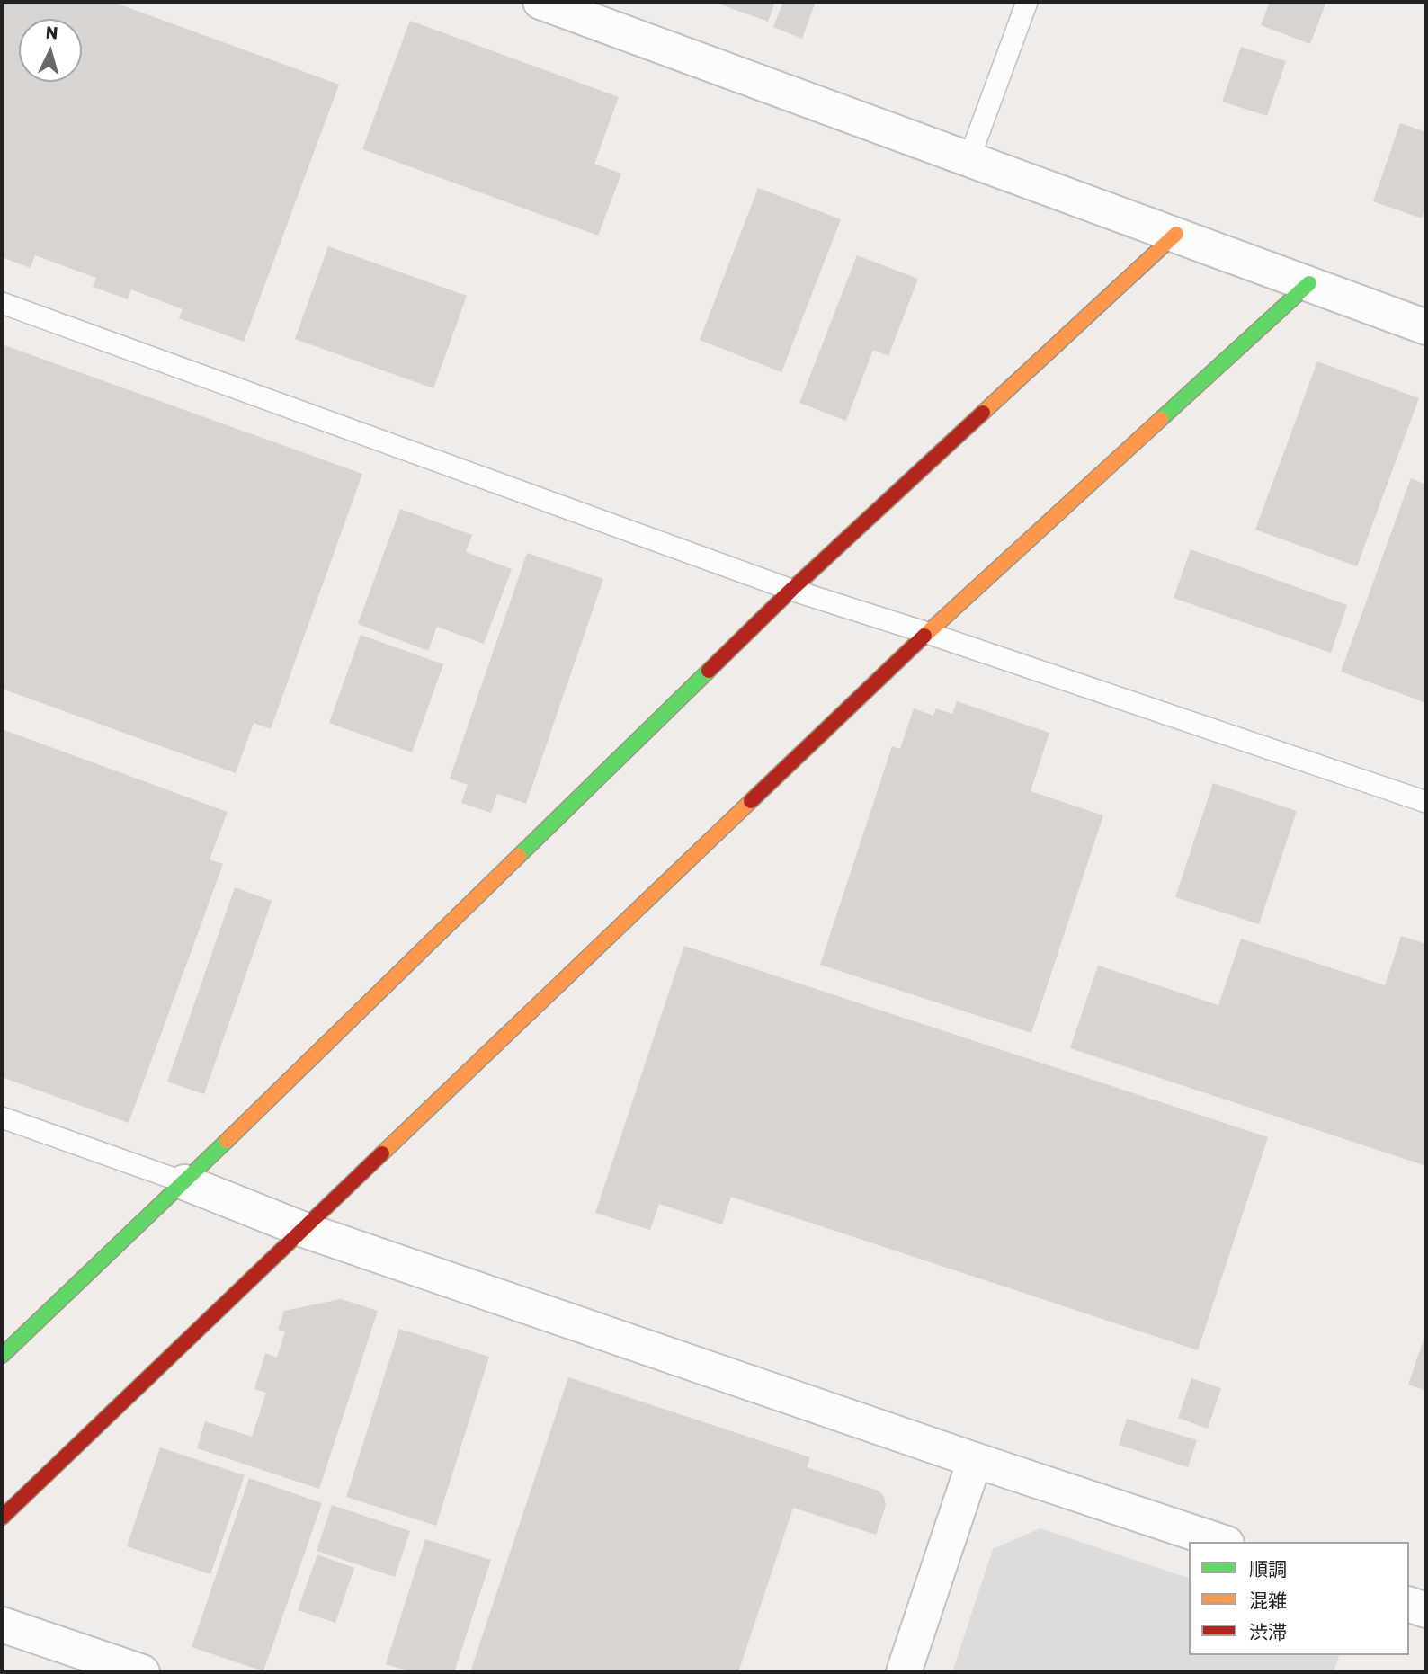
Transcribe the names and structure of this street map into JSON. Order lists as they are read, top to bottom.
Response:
{
  "legend": ["順調", "混雑", "渋滞"],
  "north": "top"
}
